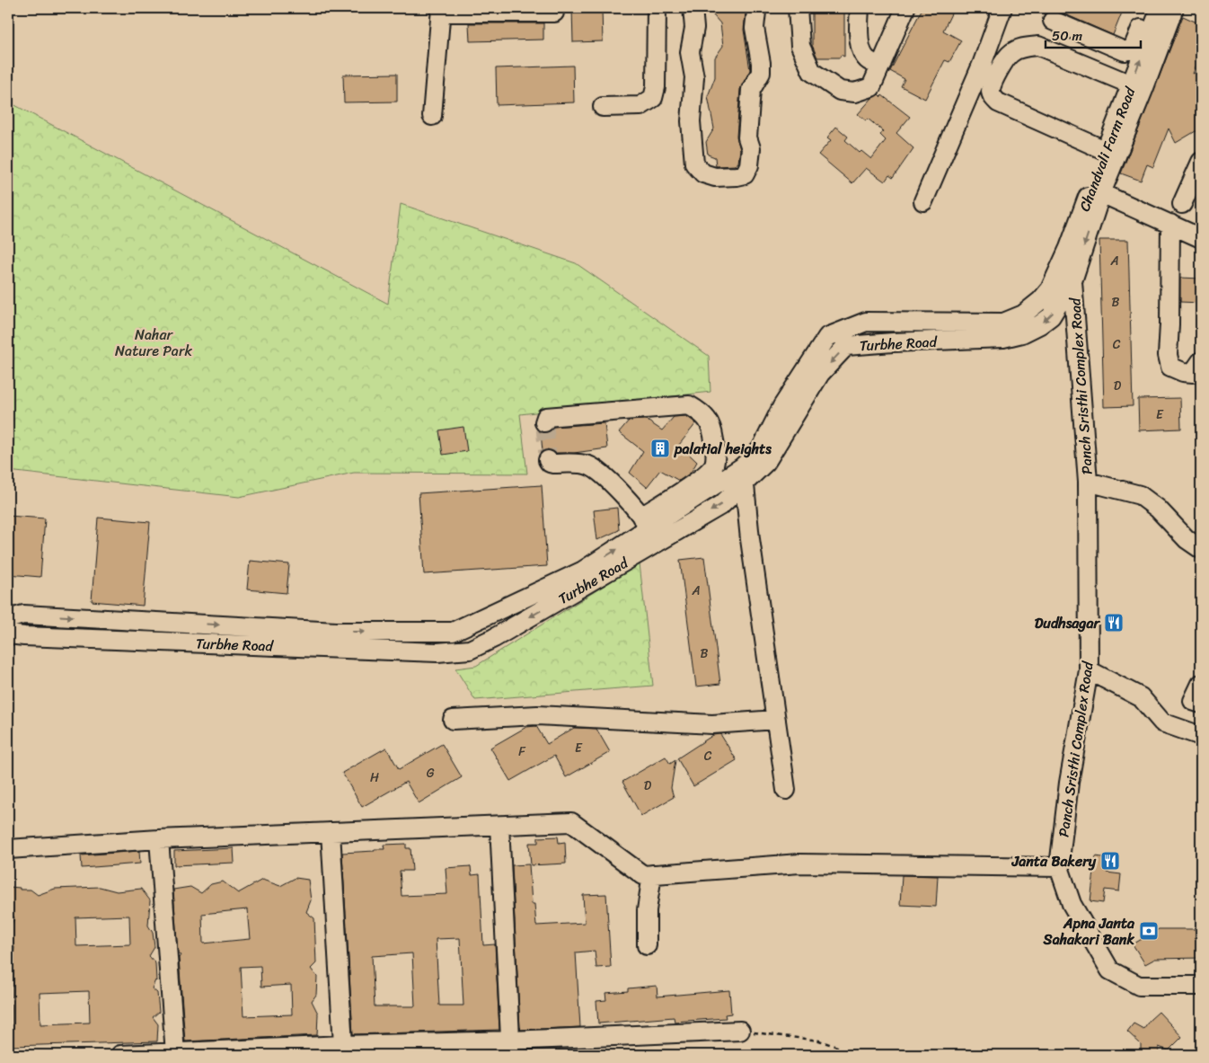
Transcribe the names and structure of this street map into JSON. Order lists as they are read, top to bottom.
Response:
{
  "streets": {
    "street": ["Chandvali Farm Road", "Turbhe Road", "Panch Sristhi Complex Road"]
  },
  "crossings": [
    ["Chandvali Farm Road", "Turbhe Road"],
    ["Chandvali Farm Road", "Panch Sristhi Complex Road"],
    ["Turbhe Road", "Panch Sristhi Complex Road"]
  ],
  "parks": ["Nahar Nature Park"],
  "places": {
    "building": ["palatial heights"],
    "restaurant": ["Dudhsagar", "Janta Bakery"],
    "bank": ["Apna Janta Sahakari Bank"]
  },
  "house_numbers": [
    "A",
    "B",
    "C",
    "D",
    "E",
    "A",
    "B",
    "E",
    "F",
    "C",
    "G",
    "H",
    "D"
  ],
  "scale_bar": "50 m"
}
